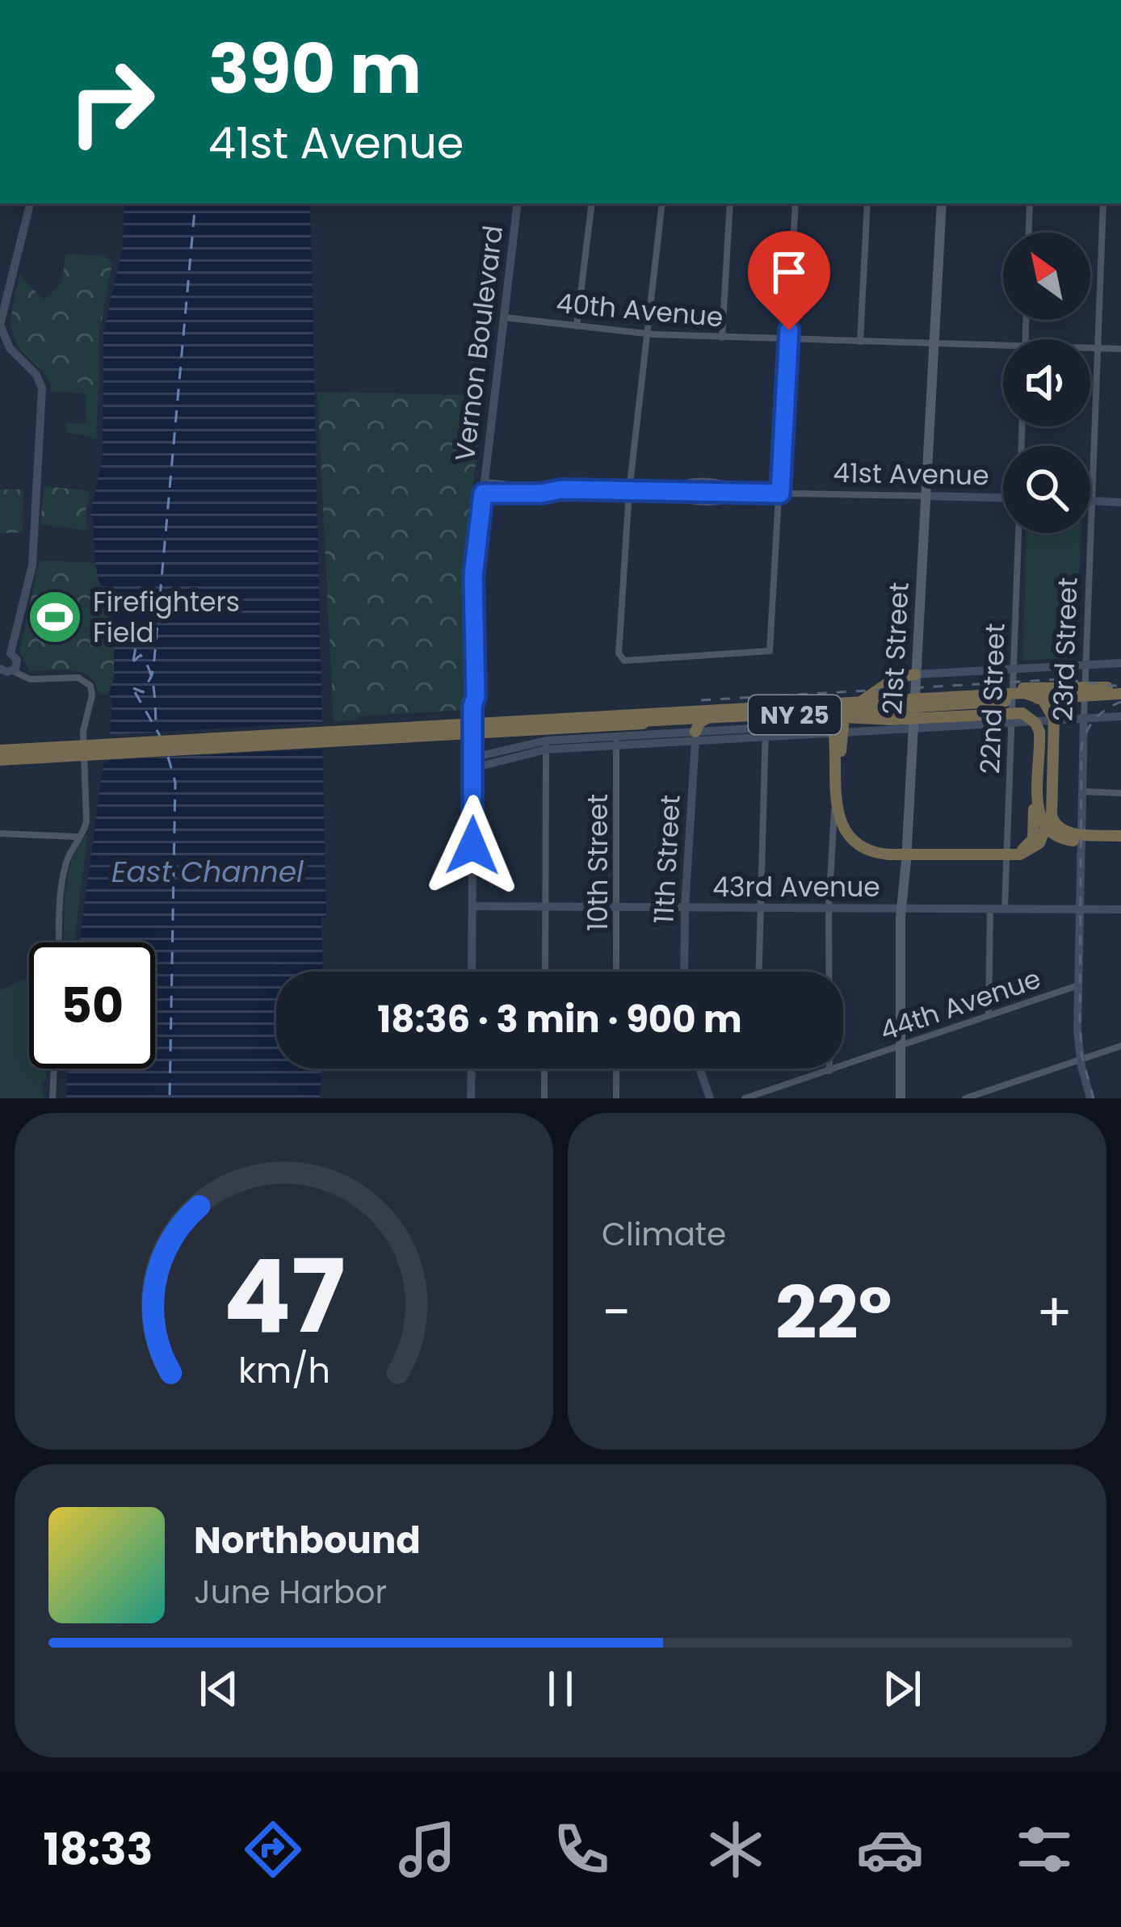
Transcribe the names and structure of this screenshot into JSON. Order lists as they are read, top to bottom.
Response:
{
  "streets": {
    "highway": ["NY 25"],
    "main road": [
      "Vernon Boulevard",
      "41st Avenue",
      "21st Street",
      "23rd Street",
      "11th Street",
      "43rd Avenue"
    ],
    "street": [
      "40th Avenue",
      "22nd Street",
      "10th Street",
      "44th Avenue"
    ]
  },
  "crossings": [
    ["40th Avenue", "Vernon Boulevard"],
    ["40th Avenue", "21st Street"],
    ["40th Avenue", "23rd Street"],
    ["Vernon Boulevard", "41st Avenue"],
    ["Vernon Boulevard", "43rd Avenue"],
    ["41st Avenue", "21st Street"],
    ["21st Street", "43rd Avenue"],
    ["21st Street", "44th Avenue"],
    ["23rd Street", "43rd Avenue"],
    ["23rd Street", "44th Avenue"],
    ["22nd Street", "43rd Avenue"],
    ["11th Street", "43rd Avenue"],
    ["10th Street", "43rd Avenue"]
  ],
  "water": ["East Channel"],
  "places": {
    "sports": ["Firefighters Field"]
  },
  "north": "top left",
  "page": {
    "turn": ["390 m", "41st Avenue"],
    "limit": "50",
    "trip": "18:36 · 3 min · 900 m",
    "tile": "Climate",
    "heat": ["−", "22°", "+"],
    "song": ["Northbound", "June Harbor"],
    "tabs": "18:33",
    "gauge": ["47", "km/h"]
  }
}
